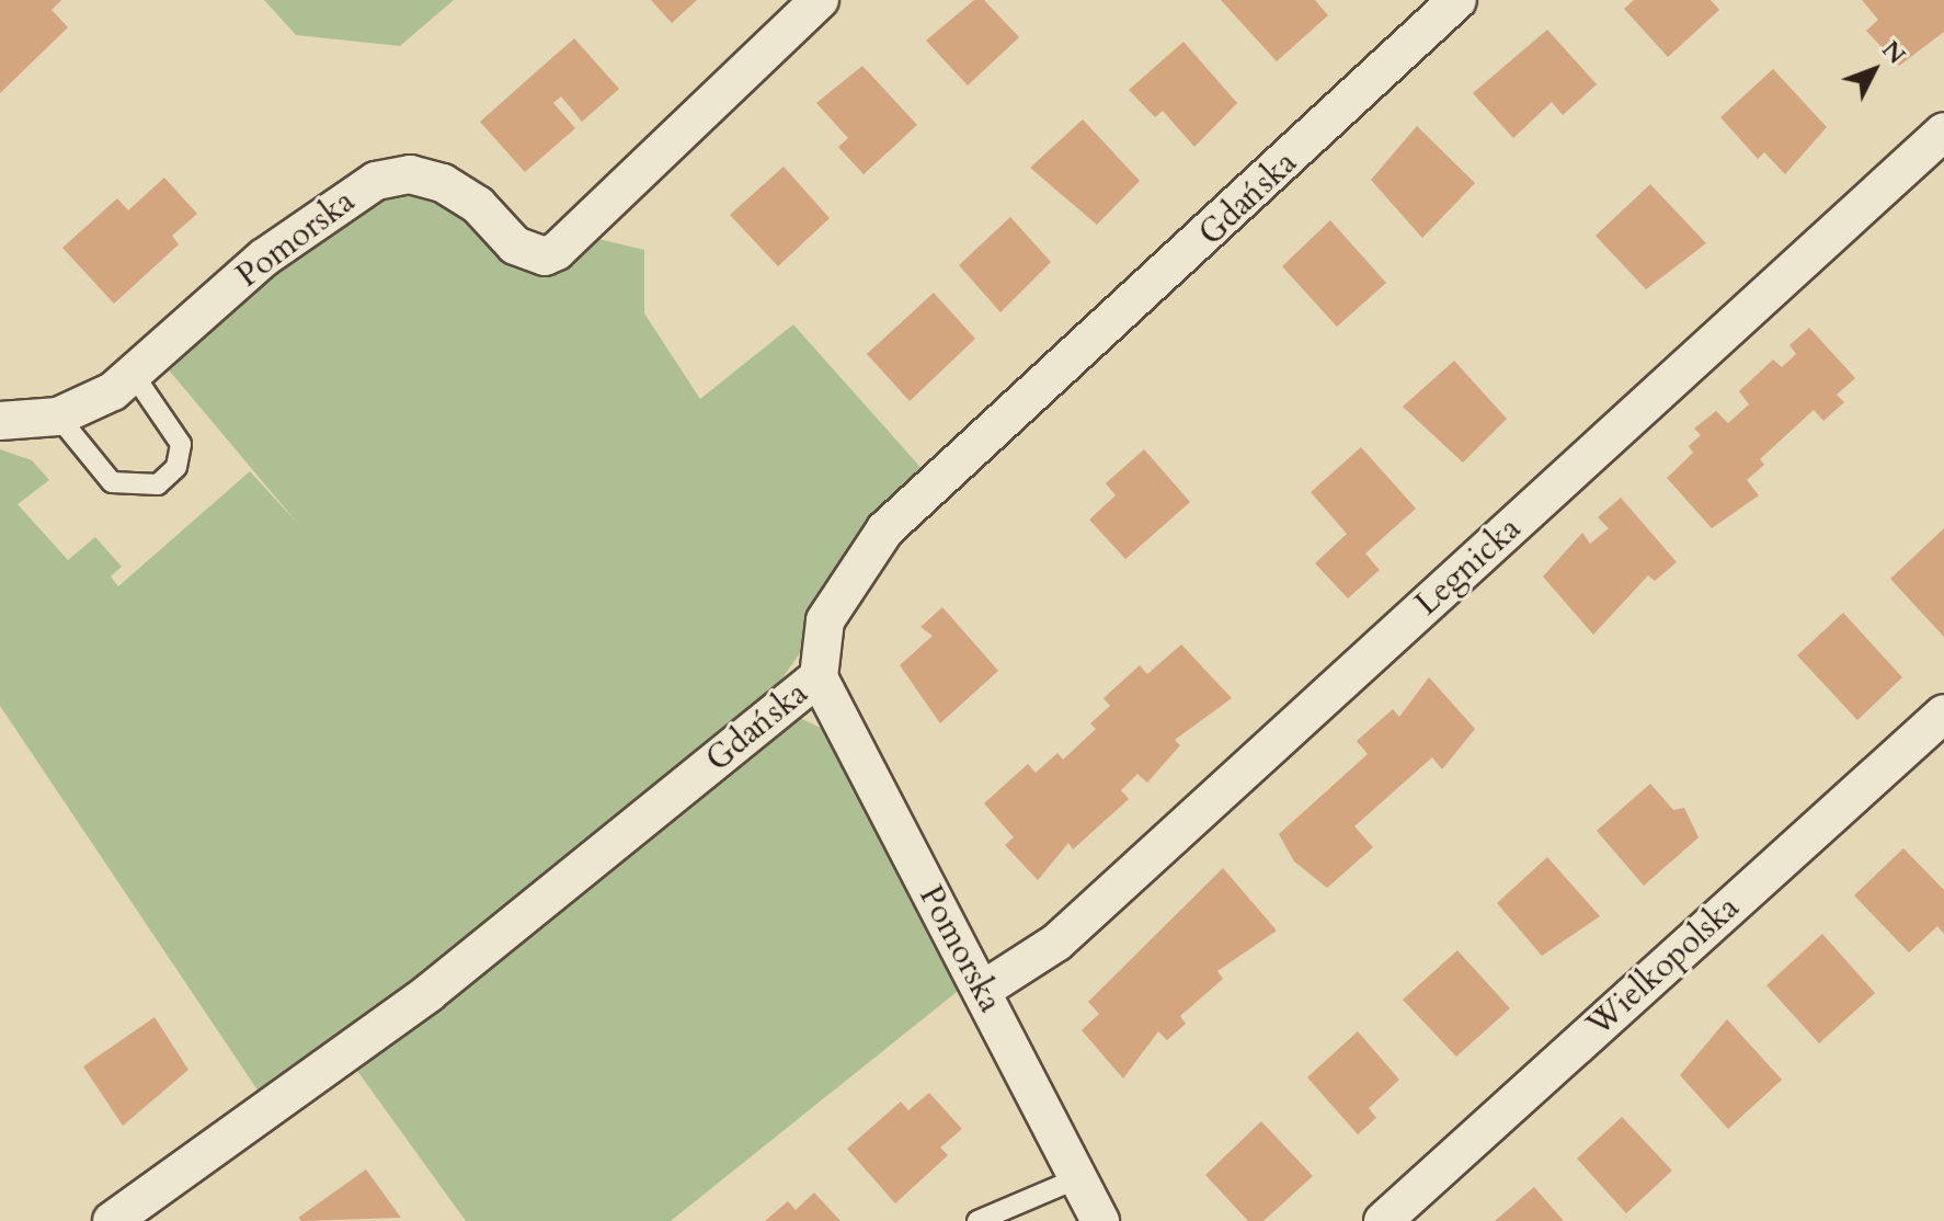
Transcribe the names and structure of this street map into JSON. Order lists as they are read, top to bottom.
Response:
{
  "streets": {
    "street": [
      "Gdańska",
      "Pomorska",
      "Legnicka",
      "Wielkopolska"
    ]
  },
  "crossings": [
    ["Gdańska", "Pomorska"],
    ["Pomorska", "Legnicka"]
  ],
  "north": "top right"
}
